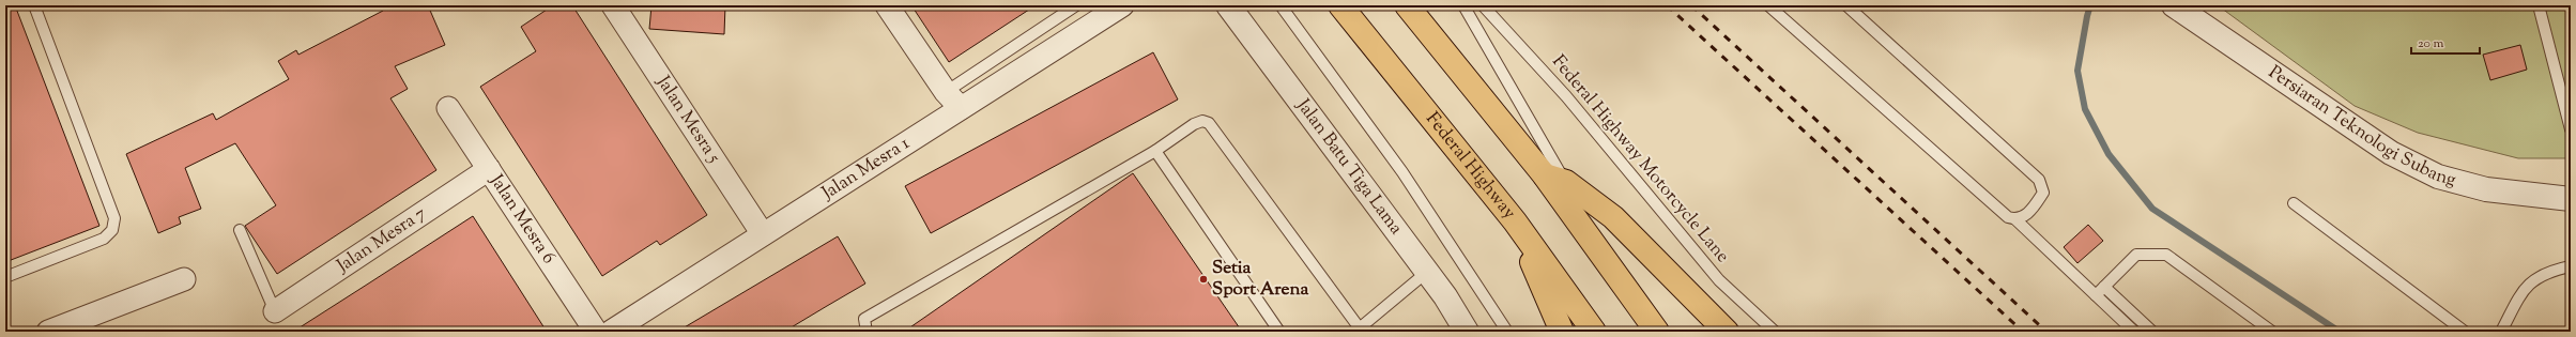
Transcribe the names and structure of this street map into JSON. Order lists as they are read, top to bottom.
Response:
{
  "streets": {
    "highway": ["Federal Highway"],
    "street": [
      "Jalan Mesra 5",
      "Persiaran Teknologi Subang",
      "Jalan Mesra 1",
      "Jalan Batu Tiga Lama",
      "Jalan Mesra 6",
      "Jalan Mesra 7"
    ],
    "lane": ["Federal Highway Motorcycle Lane"]
  },
  "crossings": [
    ["Jalan Mesra 5", "Jalan Mesra 1"],
    ["Jalan Mesra 6", "Jalan Mesra 7"]
  ],
  "places": ["Setia Sport Arena"],
  "scale_bar": "20 m"
}
